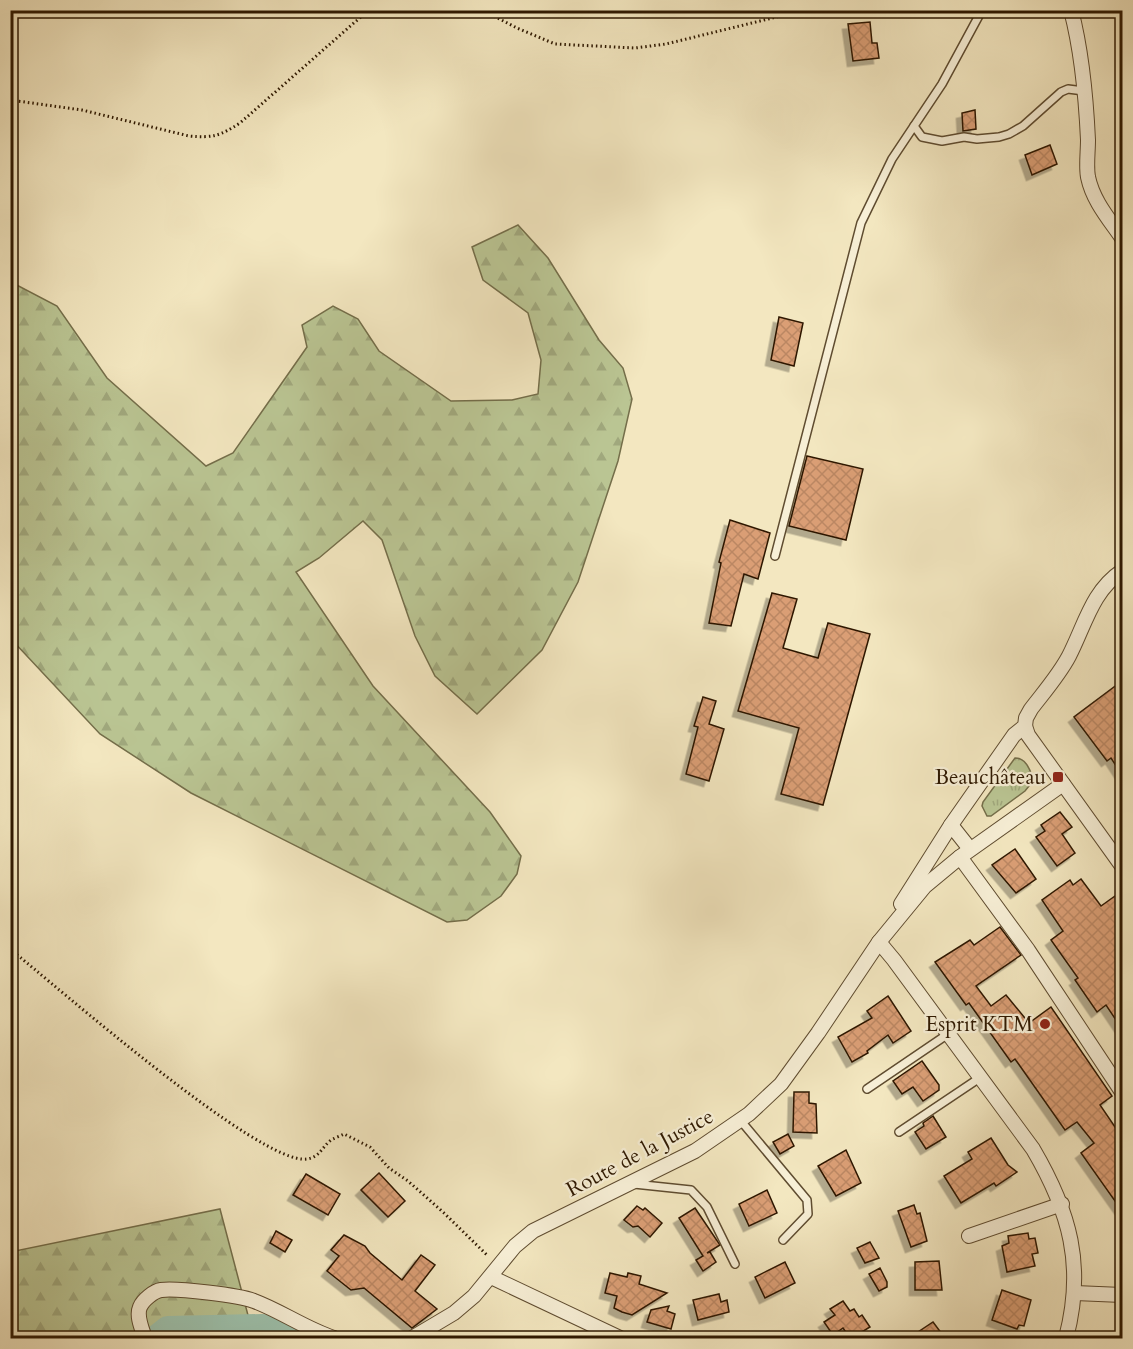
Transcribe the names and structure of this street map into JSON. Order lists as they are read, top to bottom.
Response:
{
  "streets": {
    "street": ["Route de la Justice"]
  },
  "places": {
    "transit": ["Beauchâteau"],
    "other": ["Esprit KTM"]
  }
}
